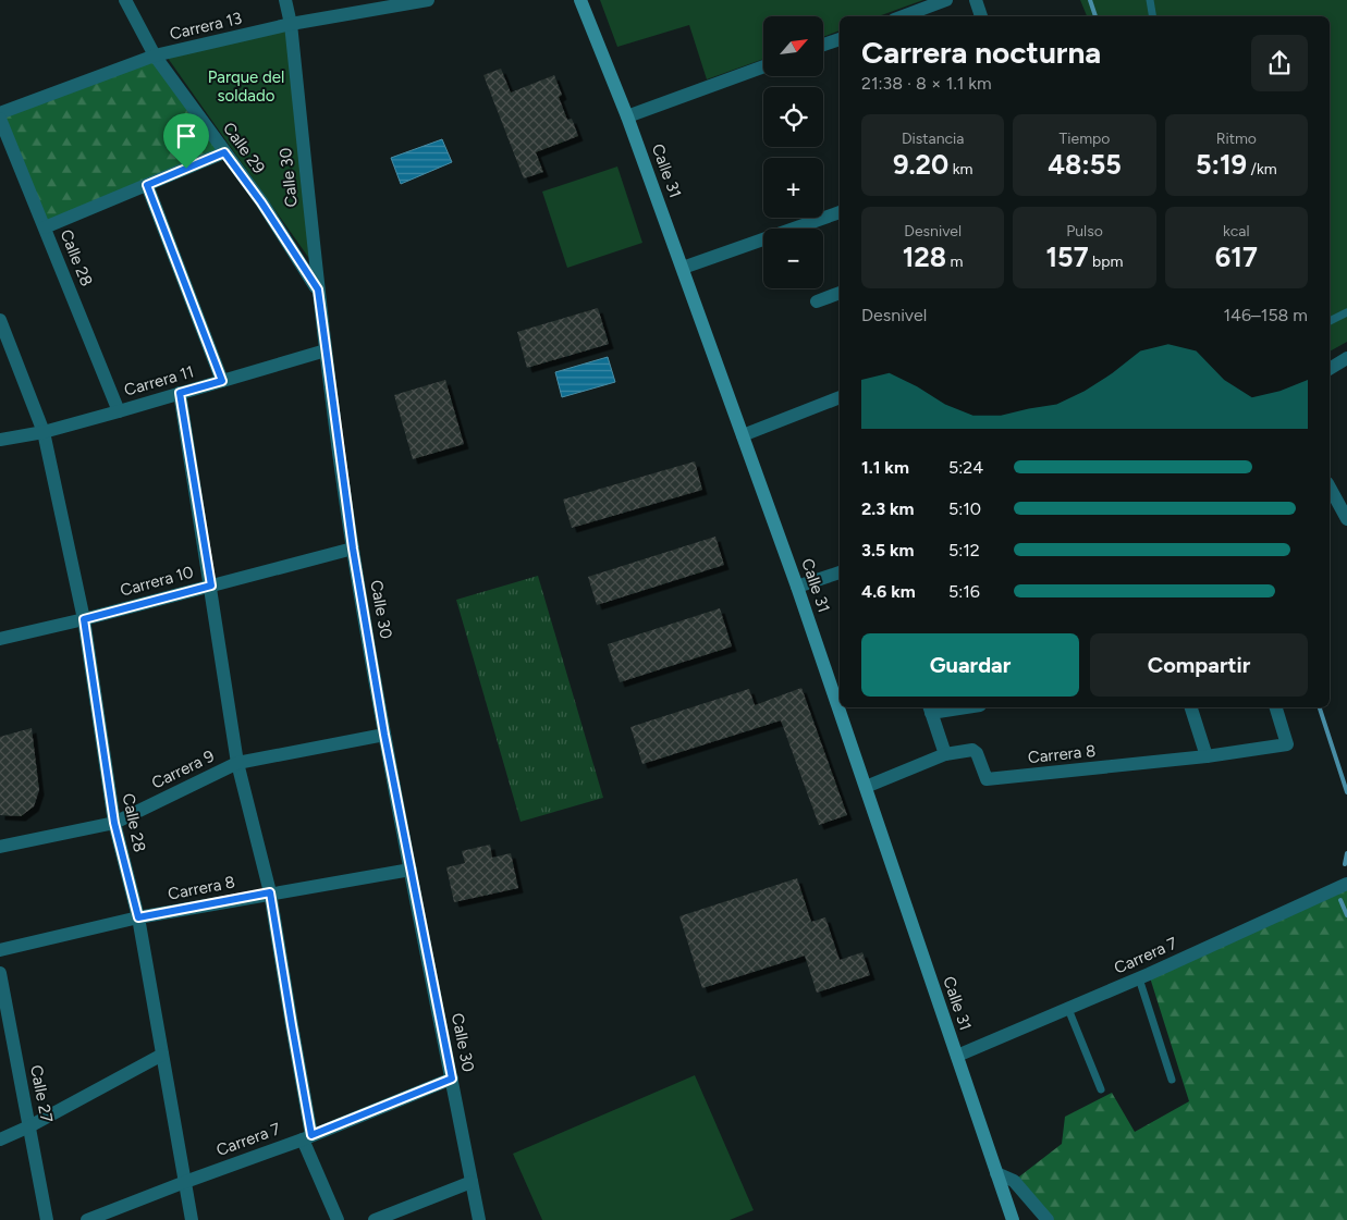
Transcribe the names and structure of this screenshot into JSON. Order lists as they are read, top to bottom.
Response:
{
  "streets": {
    "main road": ["Calle 31"],
    "street": [
      "Carrera 13",
      "Calle 29",
      "Calle 30",
      "Calle 28",
      "Carrera 11",
      "Carrera 10",
      "Carrera 8",
      "Carrera 9",
      "Carrera 7",
      "Calle 27"
    ]
  },
  "crossings": [
    ["Carrera 13", "Calle 29"],
    ["Carrera 13", "Calle 30"],
    ["Calle 29", "Calle 30"],
    ["Calle 31", "Carrera 8"],
    ["Calle 31", "Carrera 7"],
    ["Calle 30", "Carrera 11"],
    ["Calle 30", "Carrera 10"],
    ["Calle 30", "Carrera 8"],
    ["Calle 30", "Carrera 9"],
    ["Calle 30", "Carrera 7"],
    ["Calle 28", "Carrera 11"],
    ["Calle 28", "Carrera 10"],
    ["Calle 28", "Carrera 8"],
    ["Calle 28", "Carrera 9"],
    ["Calle 28", "Carrera 7"]
  ],
  "parks": ["Parque del soldado"],
  "north": "top right",
  "page": {
    "map_buttons": ["+", "−"],
    "heading": ["Carrera nocturna", "21:38 · 8 × 1.1 km"],
    "stats": [
      ["Distancia", "9.20 km"],
      ["Tiempo", "48:55"],
      ["Ritmo", "5:19 /km"],
      ["Desnivel", "128 m"],
      ["Pulso", "157 bpm"],
      ["kcal", "617"]
    ],
    "chart": ["Desnivel", "146–158 m"],
    "list": [
      {
        "name": "1.1 km",
        "note": "5:24"
      },
      {
        "name": "2.3 km",
        "note": "5:10"
      },
      {
        "name": "3.5 km",
        "note": "5:12"
      },
      {
        "name": "4.6 km",
        "note": "5:16"
      }
    ],
    "buttons": ["Guardar", "Compartir"]
  }
}
